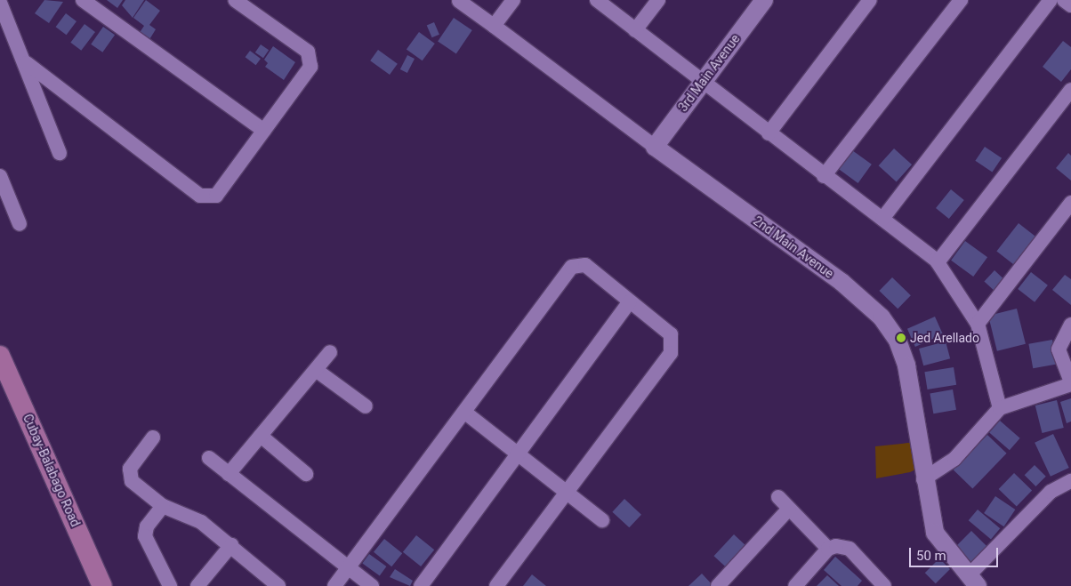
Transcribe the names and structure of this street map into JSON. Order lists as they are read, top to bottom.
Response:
{
  "streets": {
    "main road": ["Cubay-Balabago Road"],
    "street": ["3rd Main Avenue", "2nd Main Avenue"]
  },
  "crossings": [
    ["3rd Main Avenue", "2nd Main Avenue"]
  ],
  "places": ["Jed Arellado"],
  "scale_bar": "50 m"
}
